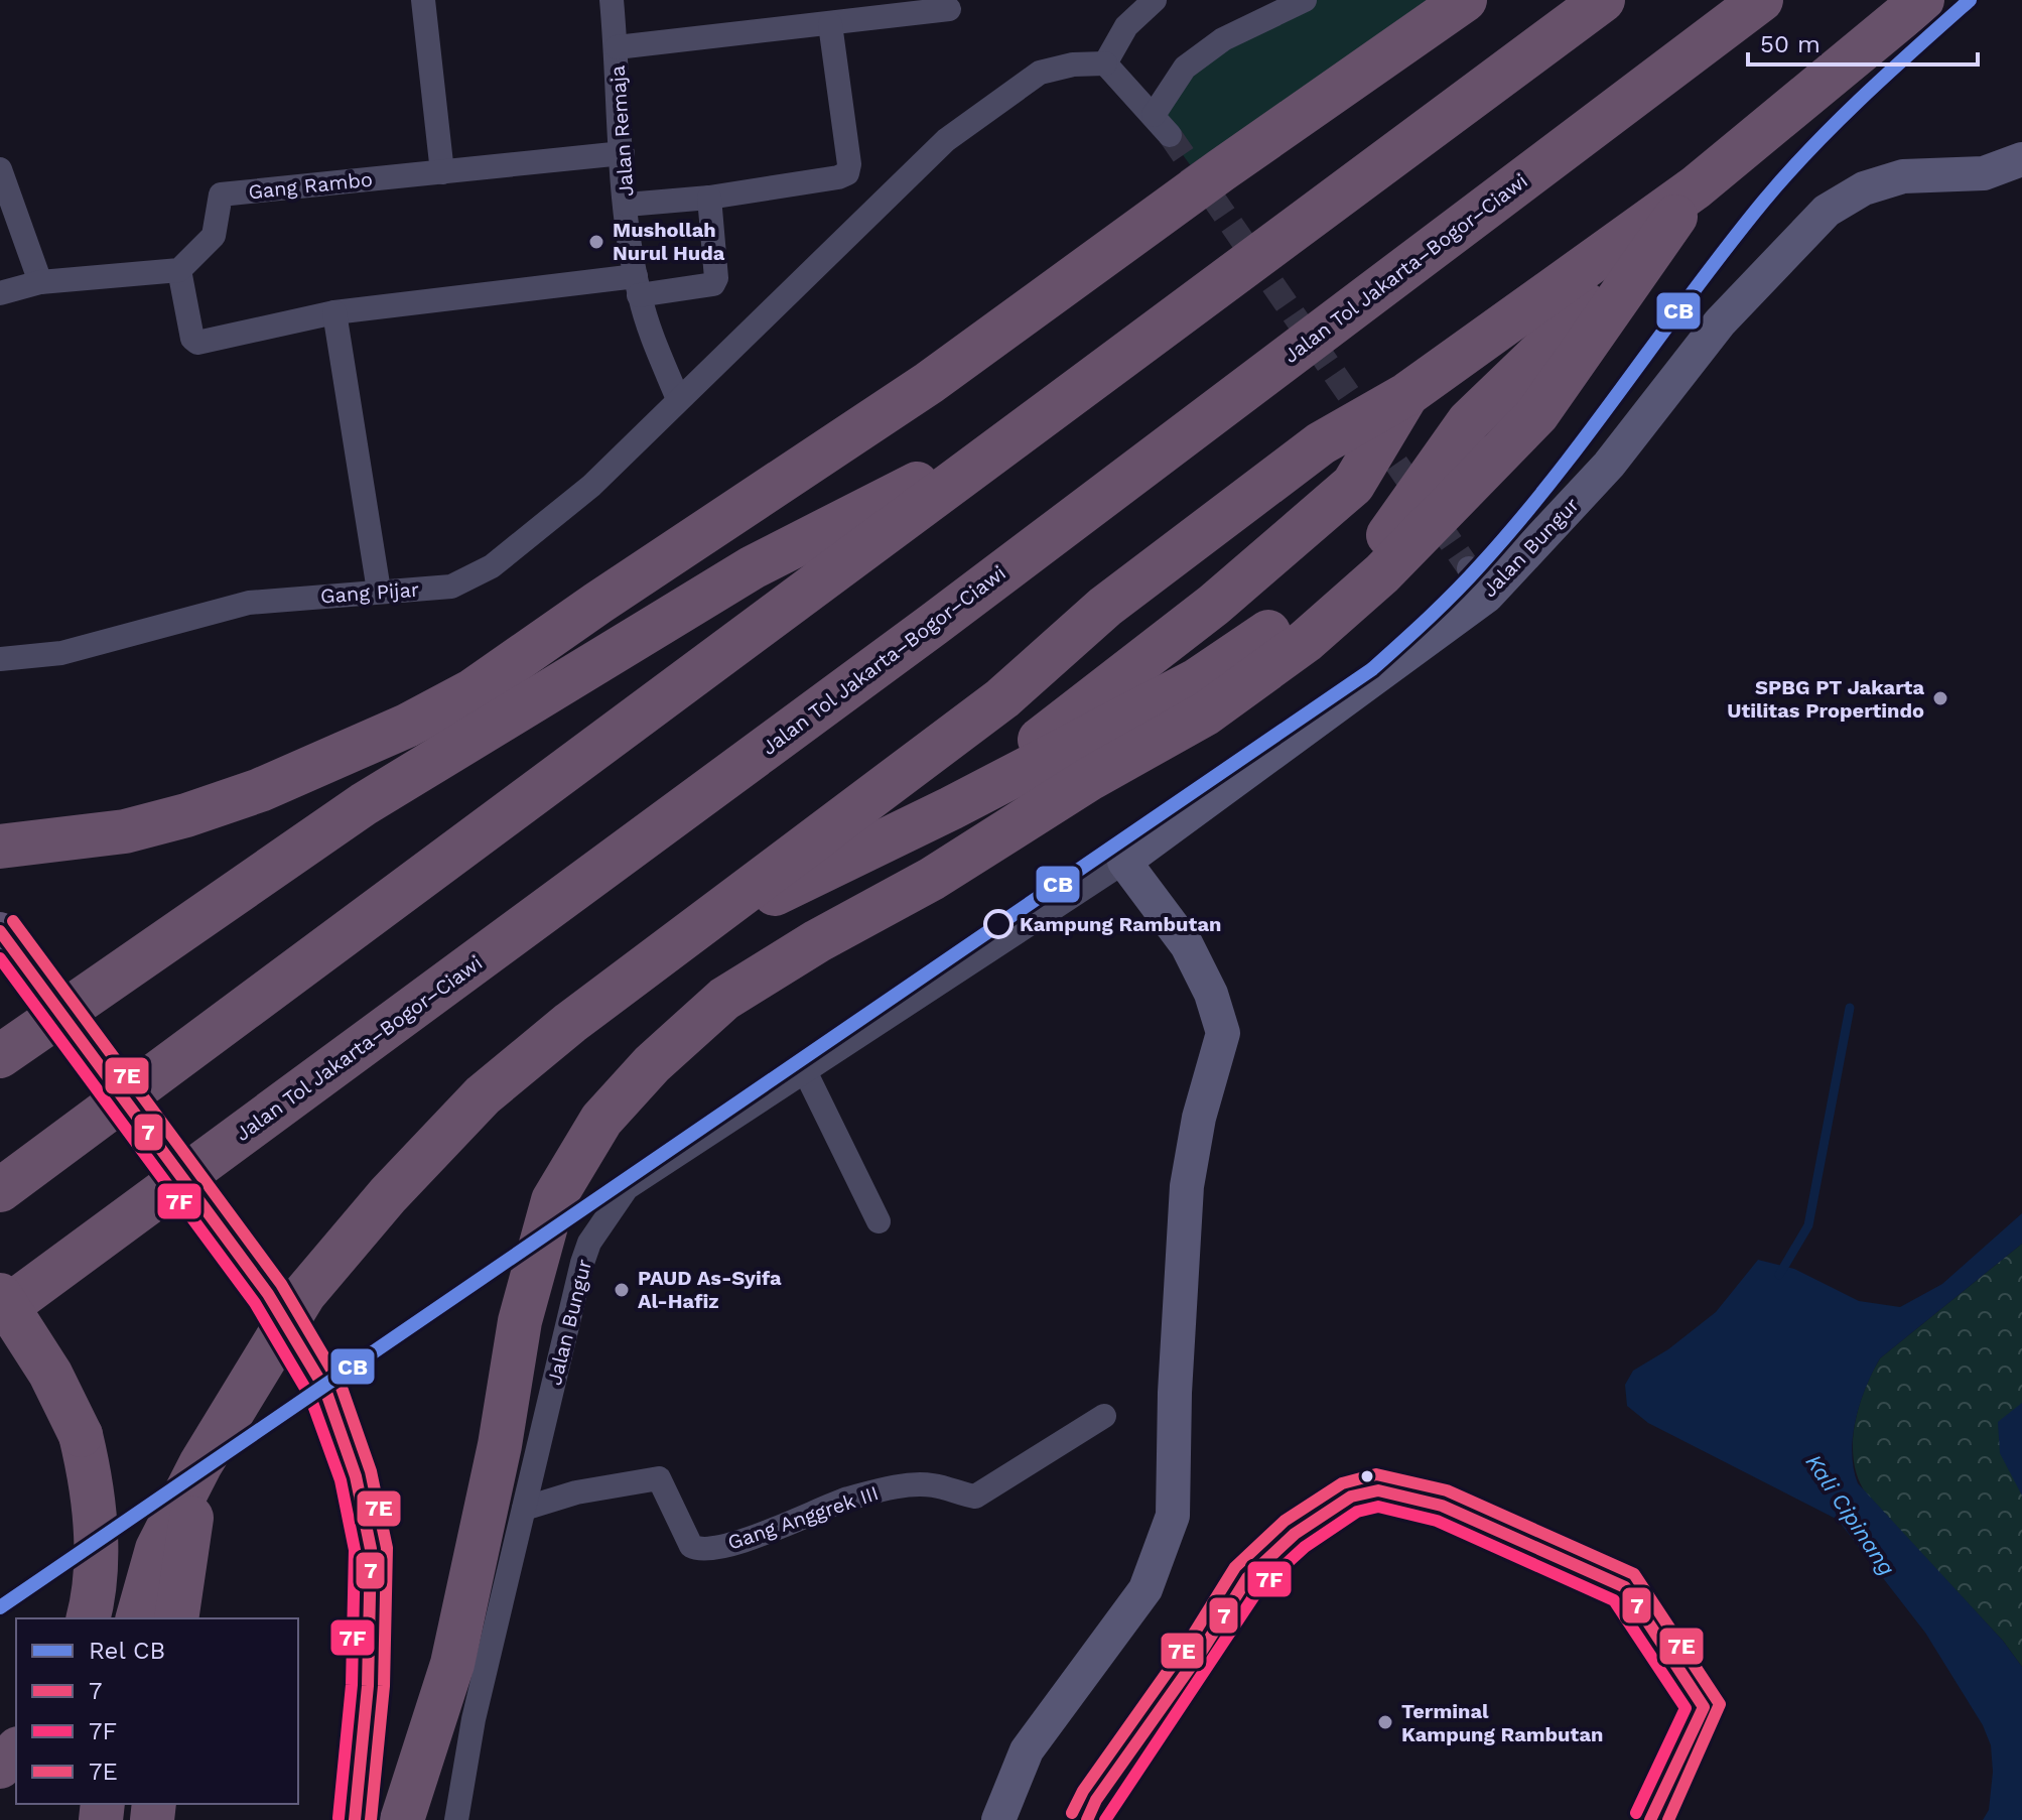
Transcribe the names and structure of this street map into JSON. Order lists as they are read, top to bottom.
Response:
{
  "streets": {
    "highway": ["Jalan Tol Jakarta–Bogor–Ciawi"],
    "street": [
      "Jalan Remaja",
      "Gang Rambo",
      "Jalan Bungur",
      "Gang Pijar",
      "Gang Anggrek III"
    ]
  },
  "crossings": [
    ["Jalan Remaja", "Gang Rambo"],
    ["Jalan Remaja", "Gang Pijar"],
    ["Jalan Bungur", "Gang Anggrek III"]
  ],
  "water": ["Kali Cipinang"],
  "places": [
    "Mushollah Nurul Huda",
    "SPBG PT Jakarta Utilitas Propertindo",
    "Kampung Rambutan",
    "PAUD As-Syifa Al-Hafiz",
    "Terminal Kampung Rambutan"
  ],
  "lines": [
    "rail line CB",
    "transit line 7E",
    "transit line 7",
    "transit line 7F"
  ],
  "legend": [
    "Rel CB",
    "7",
    "7F",
    "7E"
  ],
  "scale_bar": "50 m"
}
